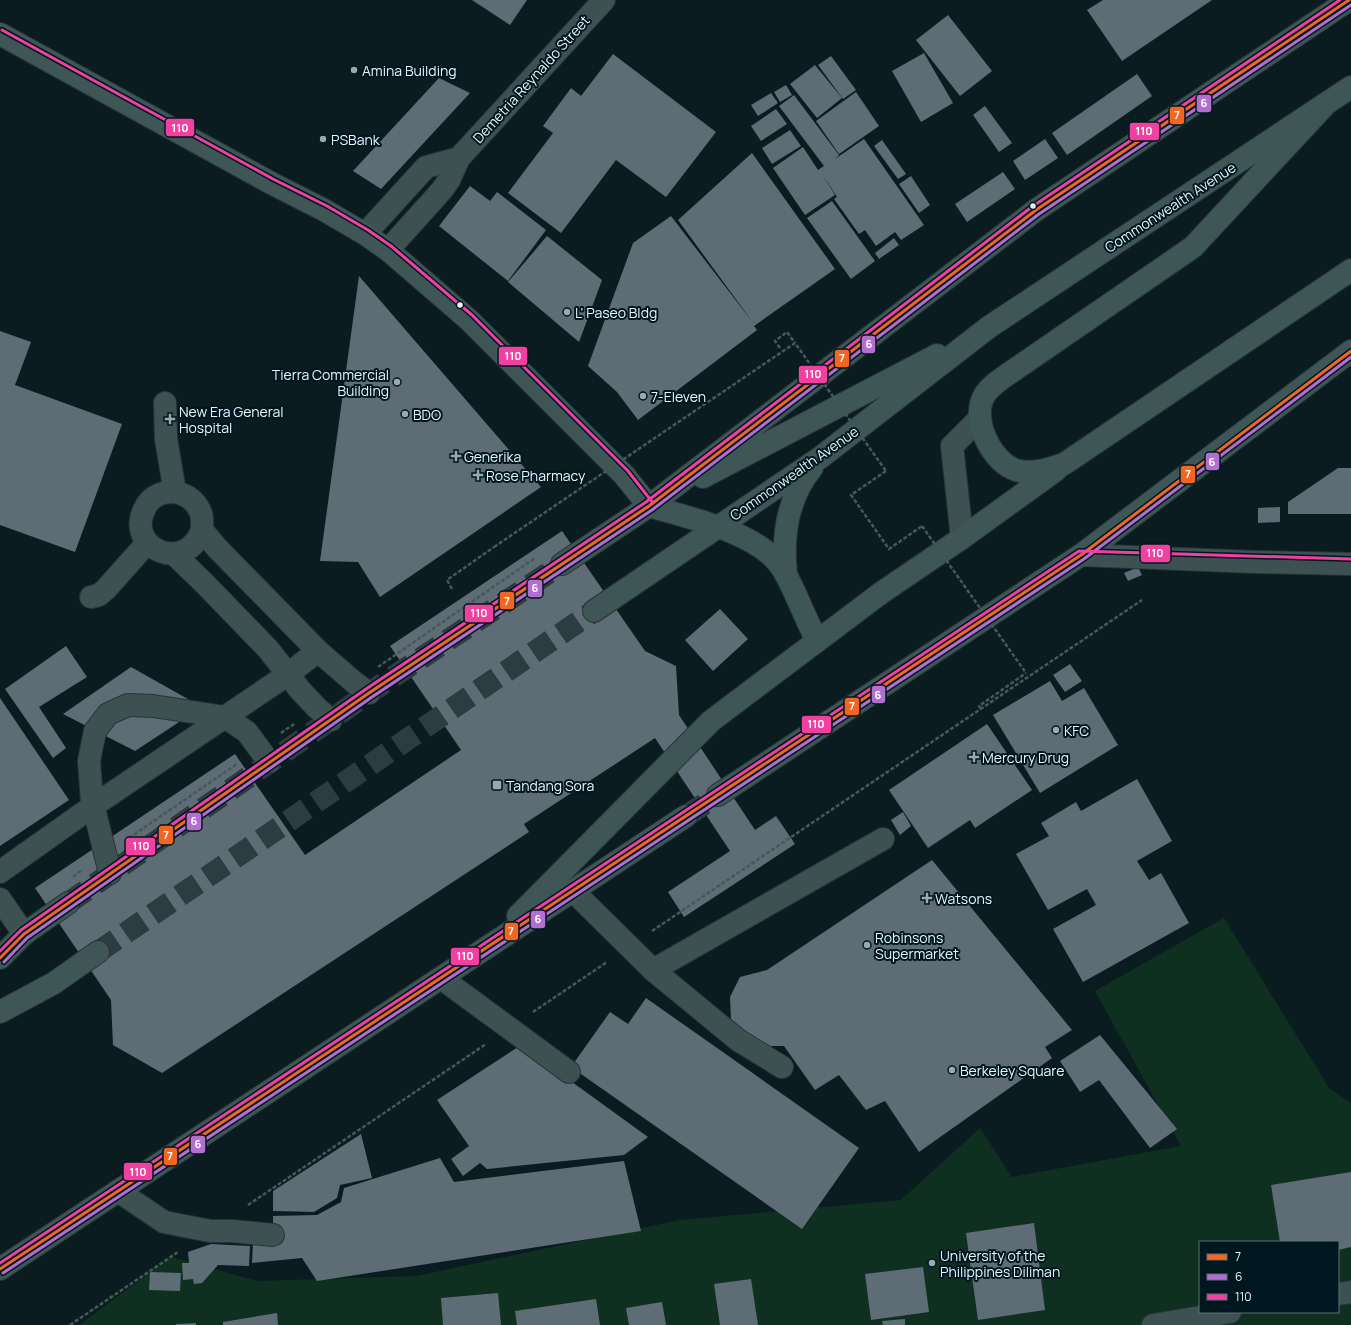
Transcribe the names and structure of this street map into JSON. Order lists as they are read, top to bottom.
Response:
{
  "streets": {
    "main road": ["Commonwealth Avenue"],
    "street": ["Demetria Reynaldo Street"]
  },
  "places": {
    "other": [
      "Amina Building",
      "PSBank",
      "L' Paseo Bldg",
      "Tierra Commercial Building",
      "7-Eleven",
      "BDO",
      "KFC",
      "Robinsons Supermarket",
      "Berkeley Square",
      "University of the Philippines Diliman"
    ],
    "health": [
      "New Era General Hospital",
      "Generika",
      "Rose Pharmacy",
      "Mercury Drug",
      "Watsons"
    ],
    "transit": ["Tandang Sora"]
  },
  "lines": ["transit line 7", "transit line 110", "transit line 6"],
  "legend": ["7", "6", "110"]
}
